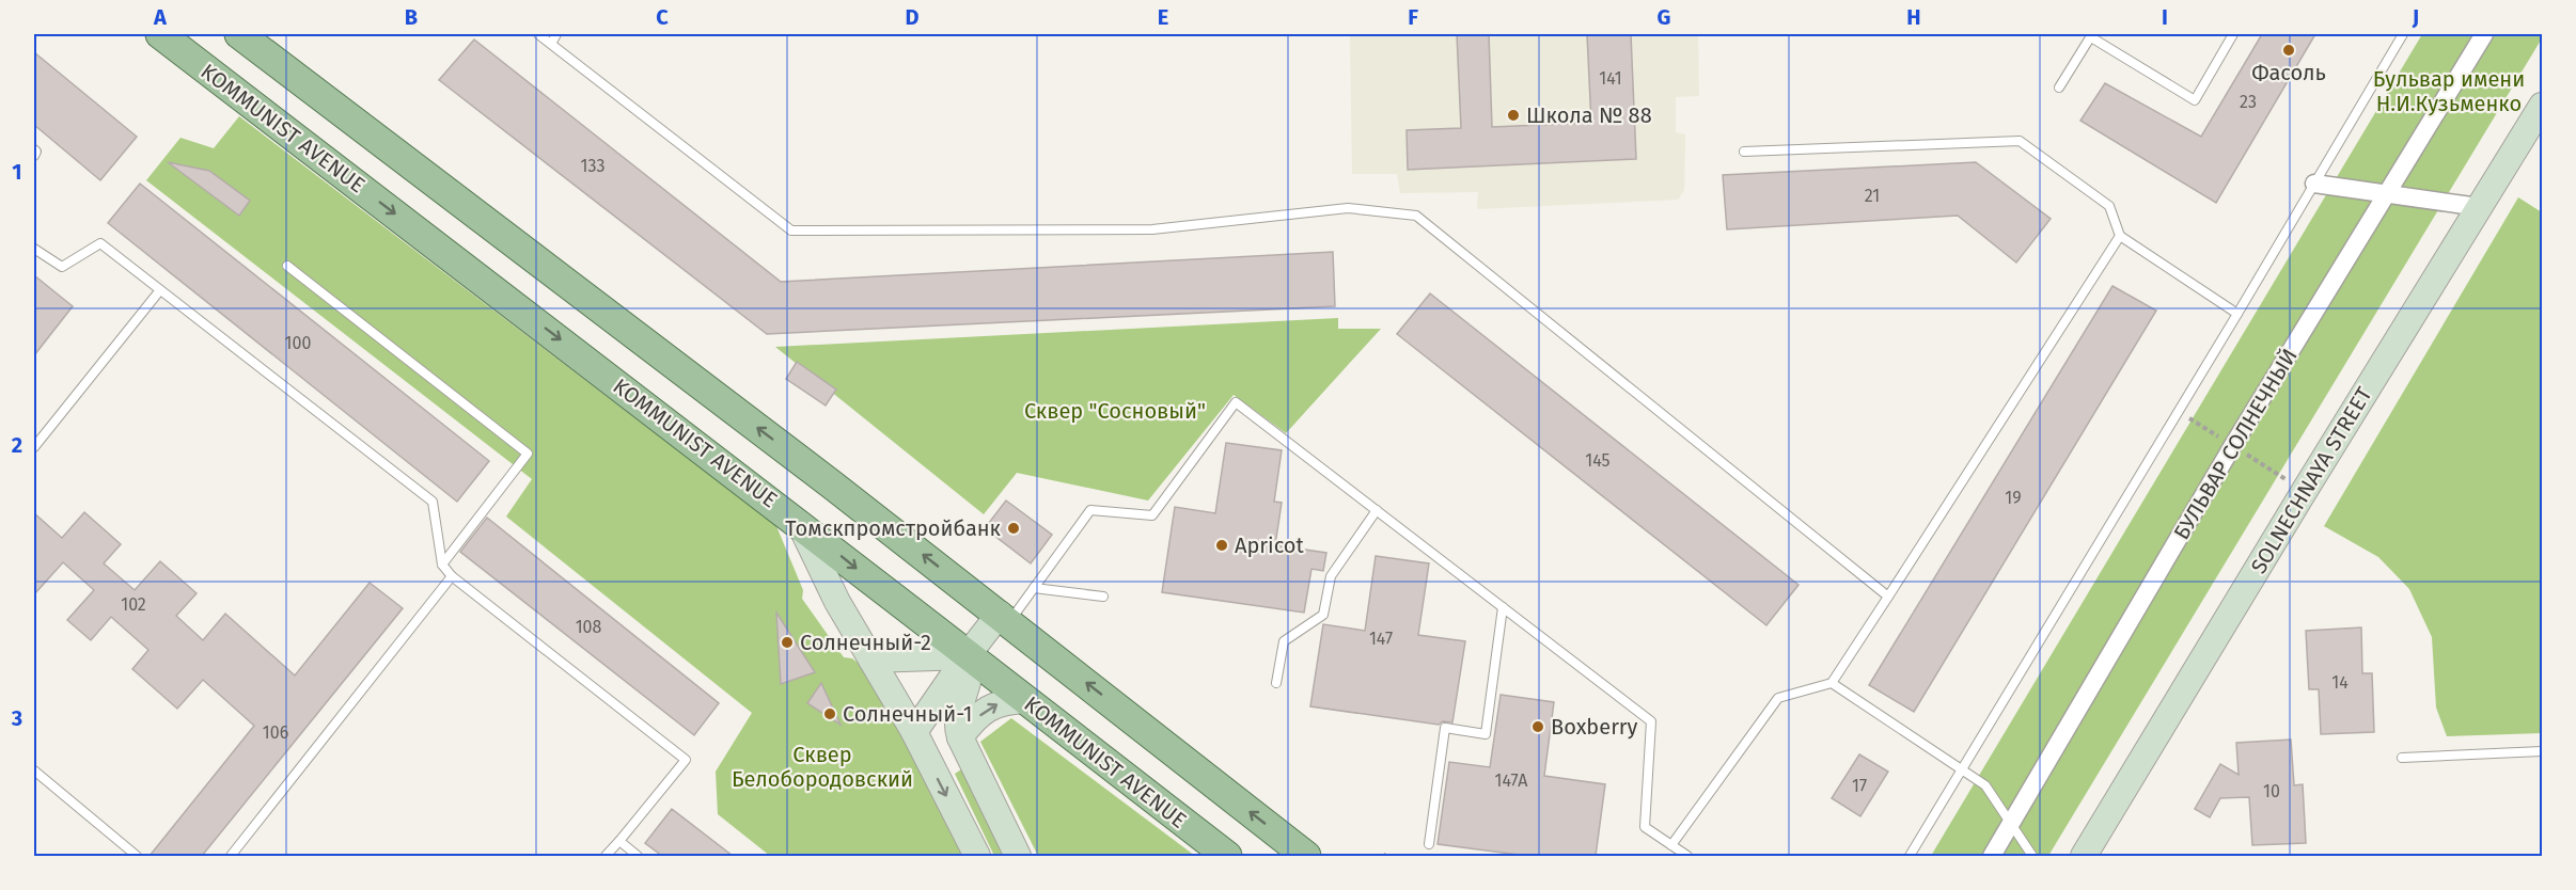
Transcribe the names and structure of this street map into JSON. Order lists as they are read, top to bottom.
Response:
{
  "streets": {
    "main road": ["KOMMUNIST AVENUE"],
    "street": ["БУЛЬВАР СОЛНЕЧНЫЙ", "SOLNECHNAYA STREET"]
  },
  "parks": ["Бульвар имени Н.И.Кузьменко", "Сквер \"Сосновый\"", "Сквер Белобородовский"],
  "places": [
    "Фасоль",
    "Школа № 88",
    "Томскпромстройбанк",
    "Apricot",
    "Солнечный-2",
    "Солнечный-1",
    "Boxberry"
  ],
  "house_numbers": [
    "141",
    "23",
    "133",
    "21",
    "100",
    "145",
    "19",
    "102",
    "108",
    "147",
    "14",
    "106",
    "147А",
    "17",
    "10"
  ],
  "grid": {
    "columns": [
      "A",
      "B",
      "C",
      "D",
      "E",
      "F",
      "G",
      "H",
      "I",
      "J"
    ],
    "rows": ["1", "2", "3"]
  }
}
